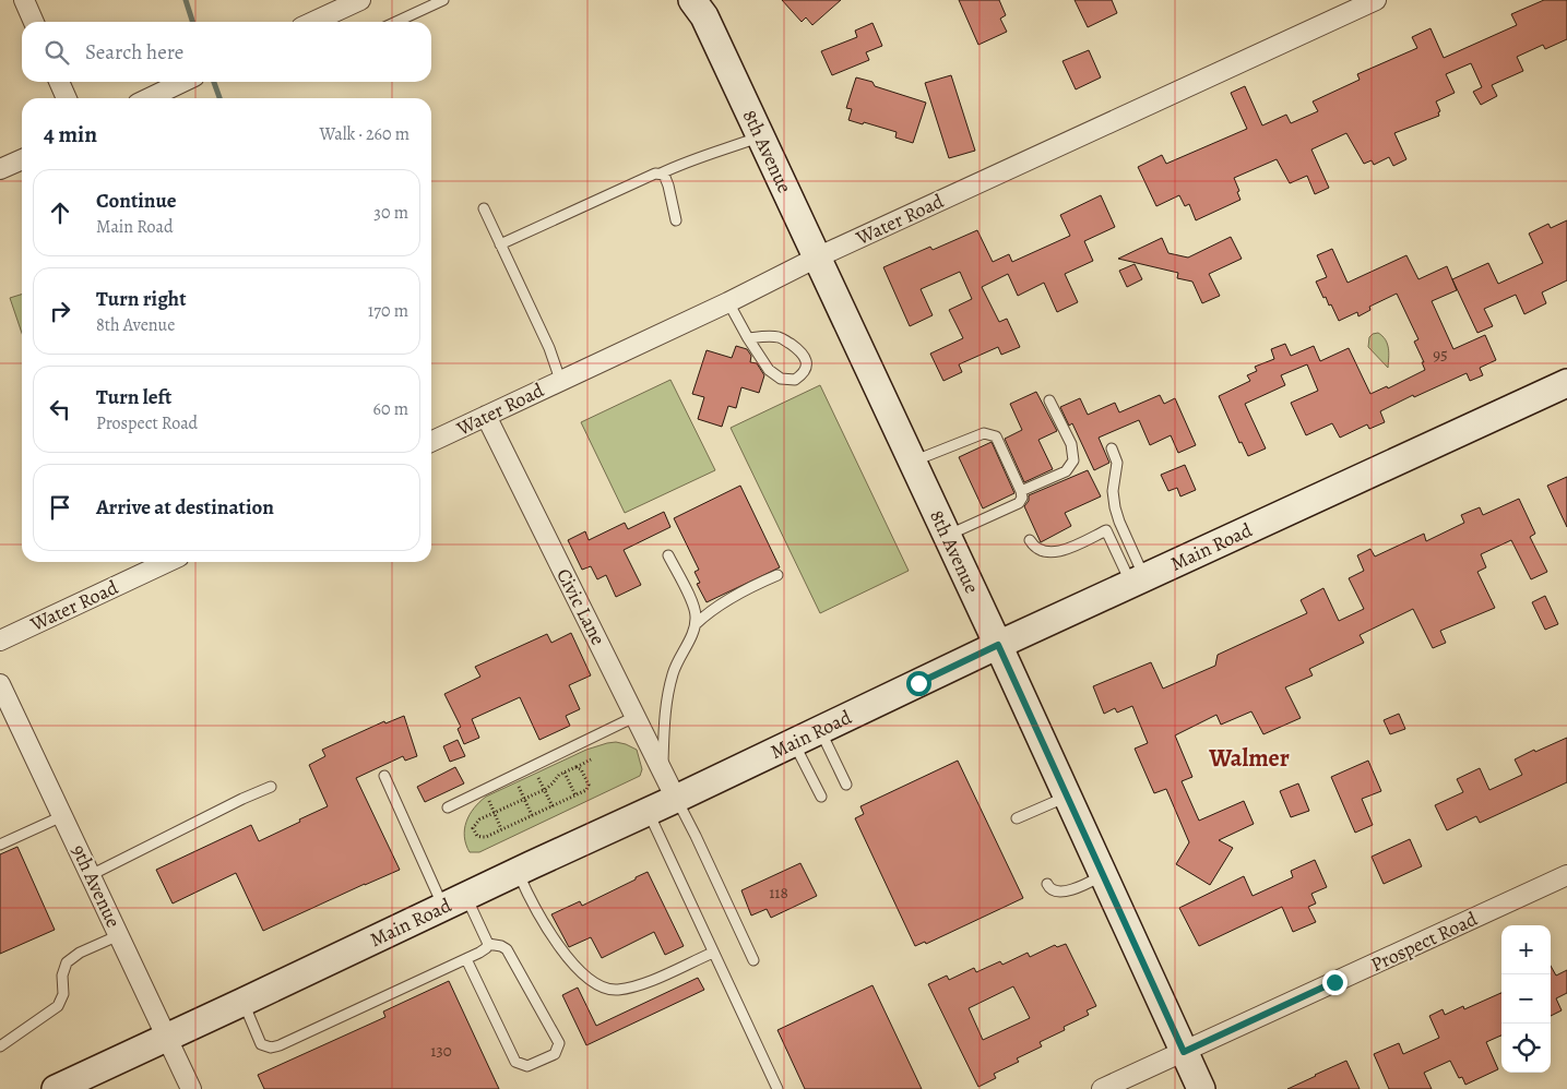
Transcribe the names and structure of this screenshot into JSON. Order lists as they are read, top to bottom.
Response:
{
  "streets": {
    "main road": ["8th Avenue", "Main Road"],
    "street": [
      "Water Road",
      "Civic Lane",
      "9th Avenue",
      "Prospect Road"
    ]
  },
  "crossings": [
    ["8th Avenue", "Water Road"],
    ["8th Avenue", "Main Road"],
    ["8th Avenue", "Prospect Road"],
    ["Water Road", "Civic Lane"],
    ["Main Road", "Civic Lane"],
    ["Main Road", "9th Avenue"]
  ],
  "districts": ["Walmer"],
  "house_numbers": ["95", "118", "130"],
  "page": {
    "search": "Search here",
    "heading": ["4 min", "Walk · 260 m"],
    "list": [
      ["Continue", "Main Road", "30 m"],
      ["Turn right", "8th Avenue", "170 m"],
      ["Turn left", "Prospect Road", "60 m"],
      "Arrive at destination"
    ],
    "map_buttons": ["+", "−"]
  }
}
